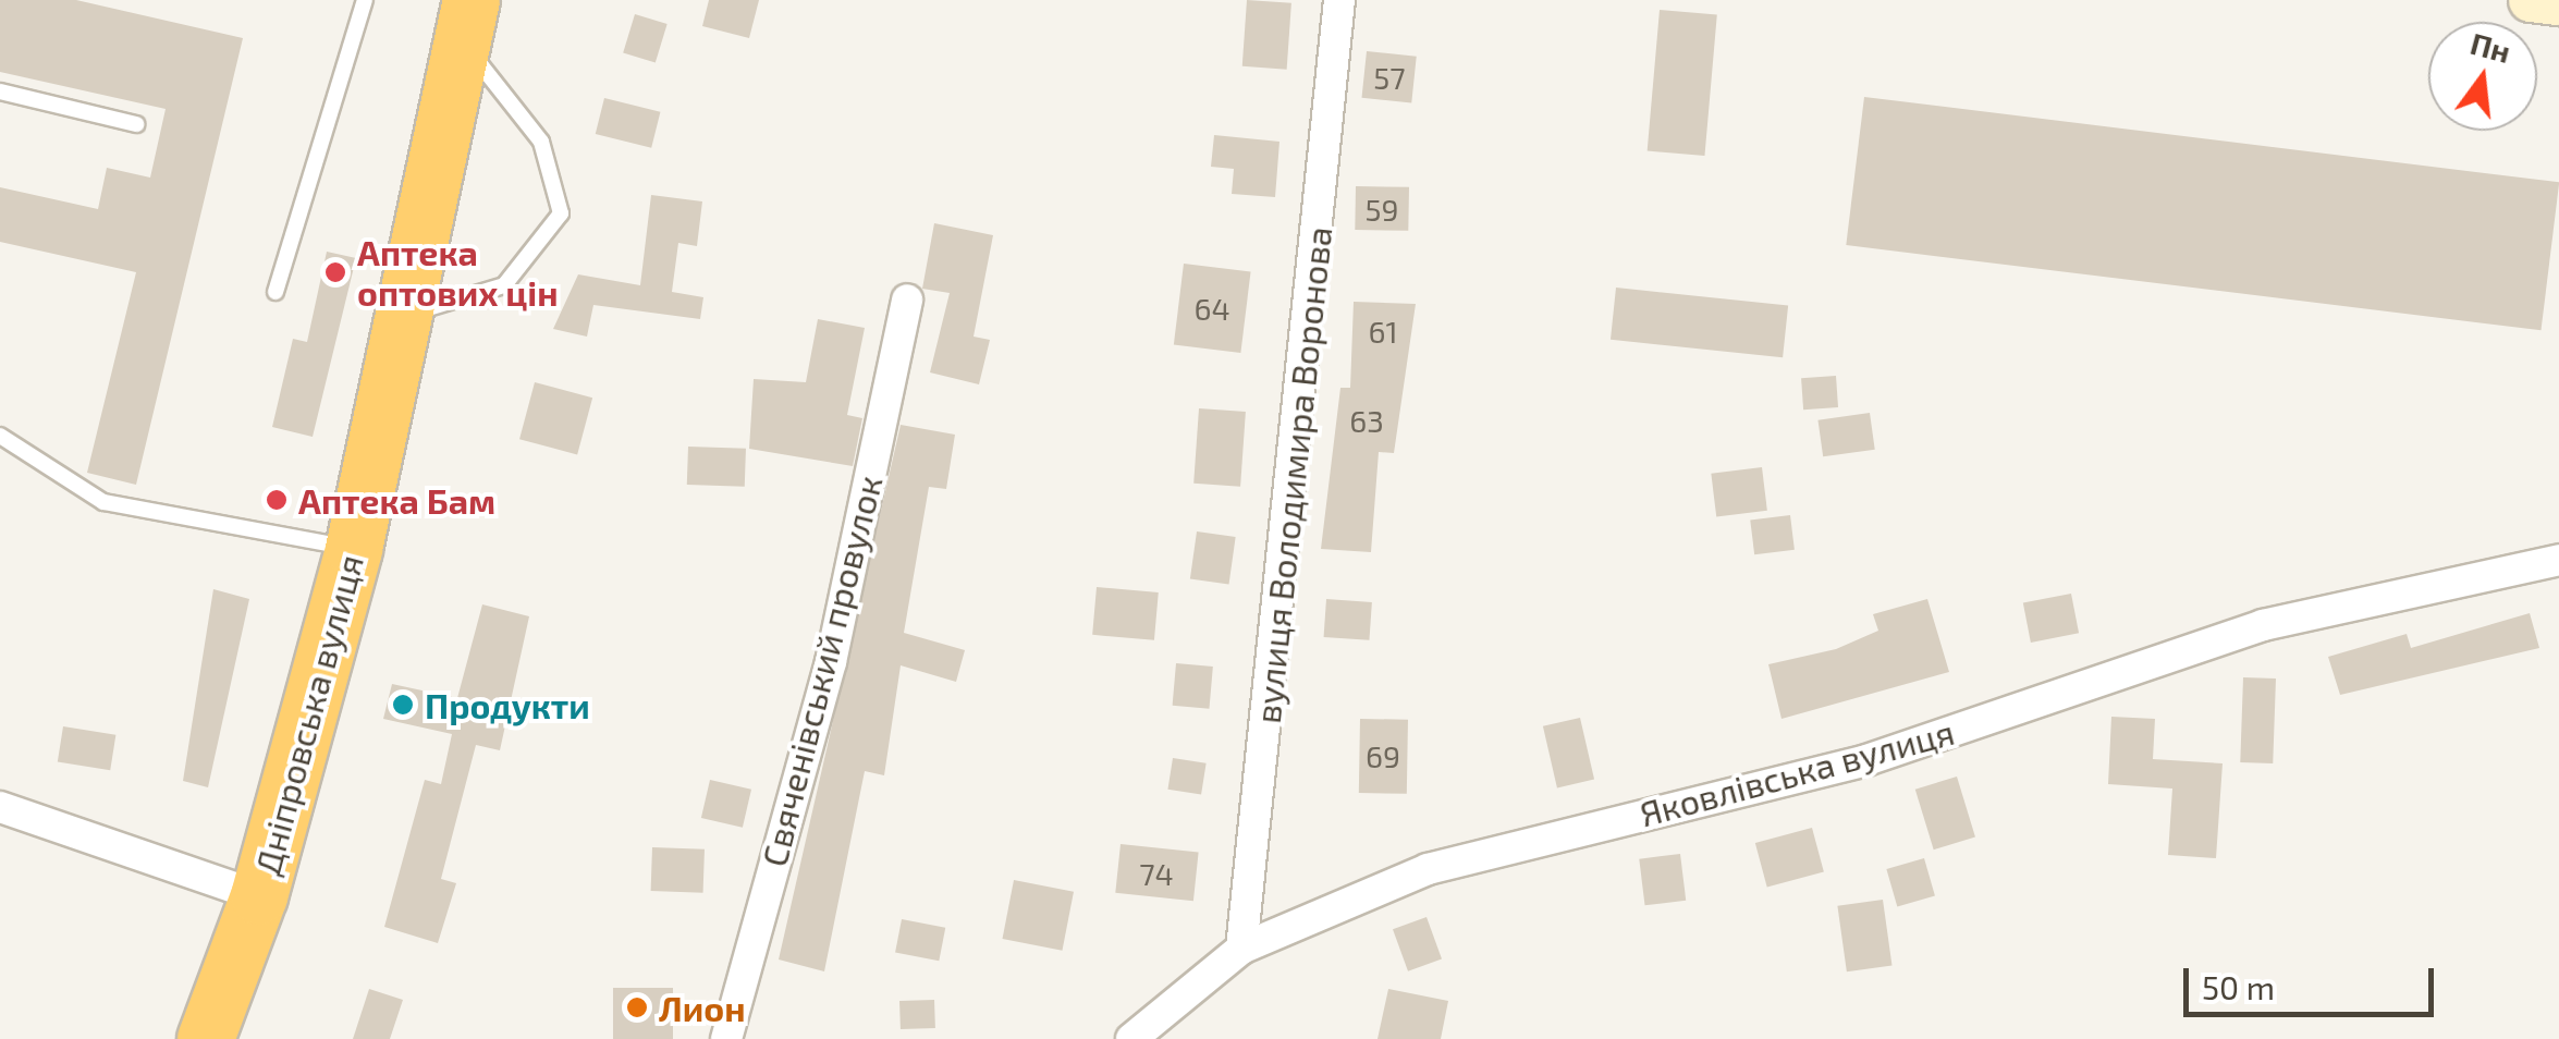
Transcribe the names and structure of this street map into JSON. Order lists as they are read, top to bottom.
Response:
{
  "streets": {
    "highway": ["Дніпровська вулиця"],
    "street": ["вулиця Володимира Воронова", "Свяченівський провулок", "Яковлівська вулиця"]
  },
  "crossings": [
    ["вулиця Володимира Воронова", "Яковлівська вулиця"]
  ],
  "places": [
    "Аптека оптових цін",
    "Аптека Бам",
    "Продукти",
    "Лион"
  ],
  "house_numbers": [
    "57",
    "59",
    "64",
    "61",
    "63",
    "69",
    "74"
  ],
  "scale_bar": "50 m",
  "north": "top"
}
